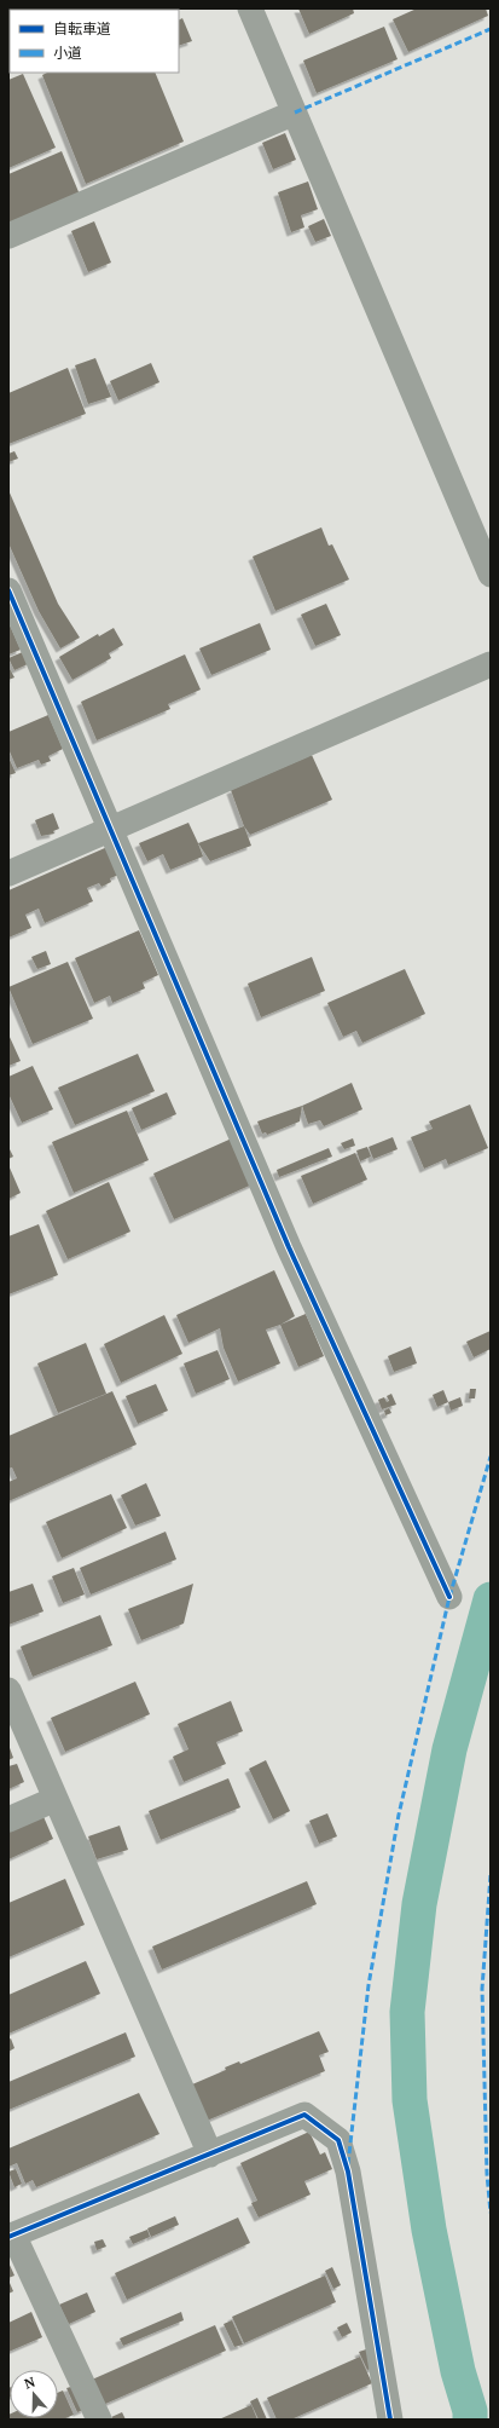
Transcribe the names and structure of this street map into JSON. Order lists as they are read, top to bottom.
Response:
{
  "legend": ["自転車道", "小道"],
  "north": "top"
}
